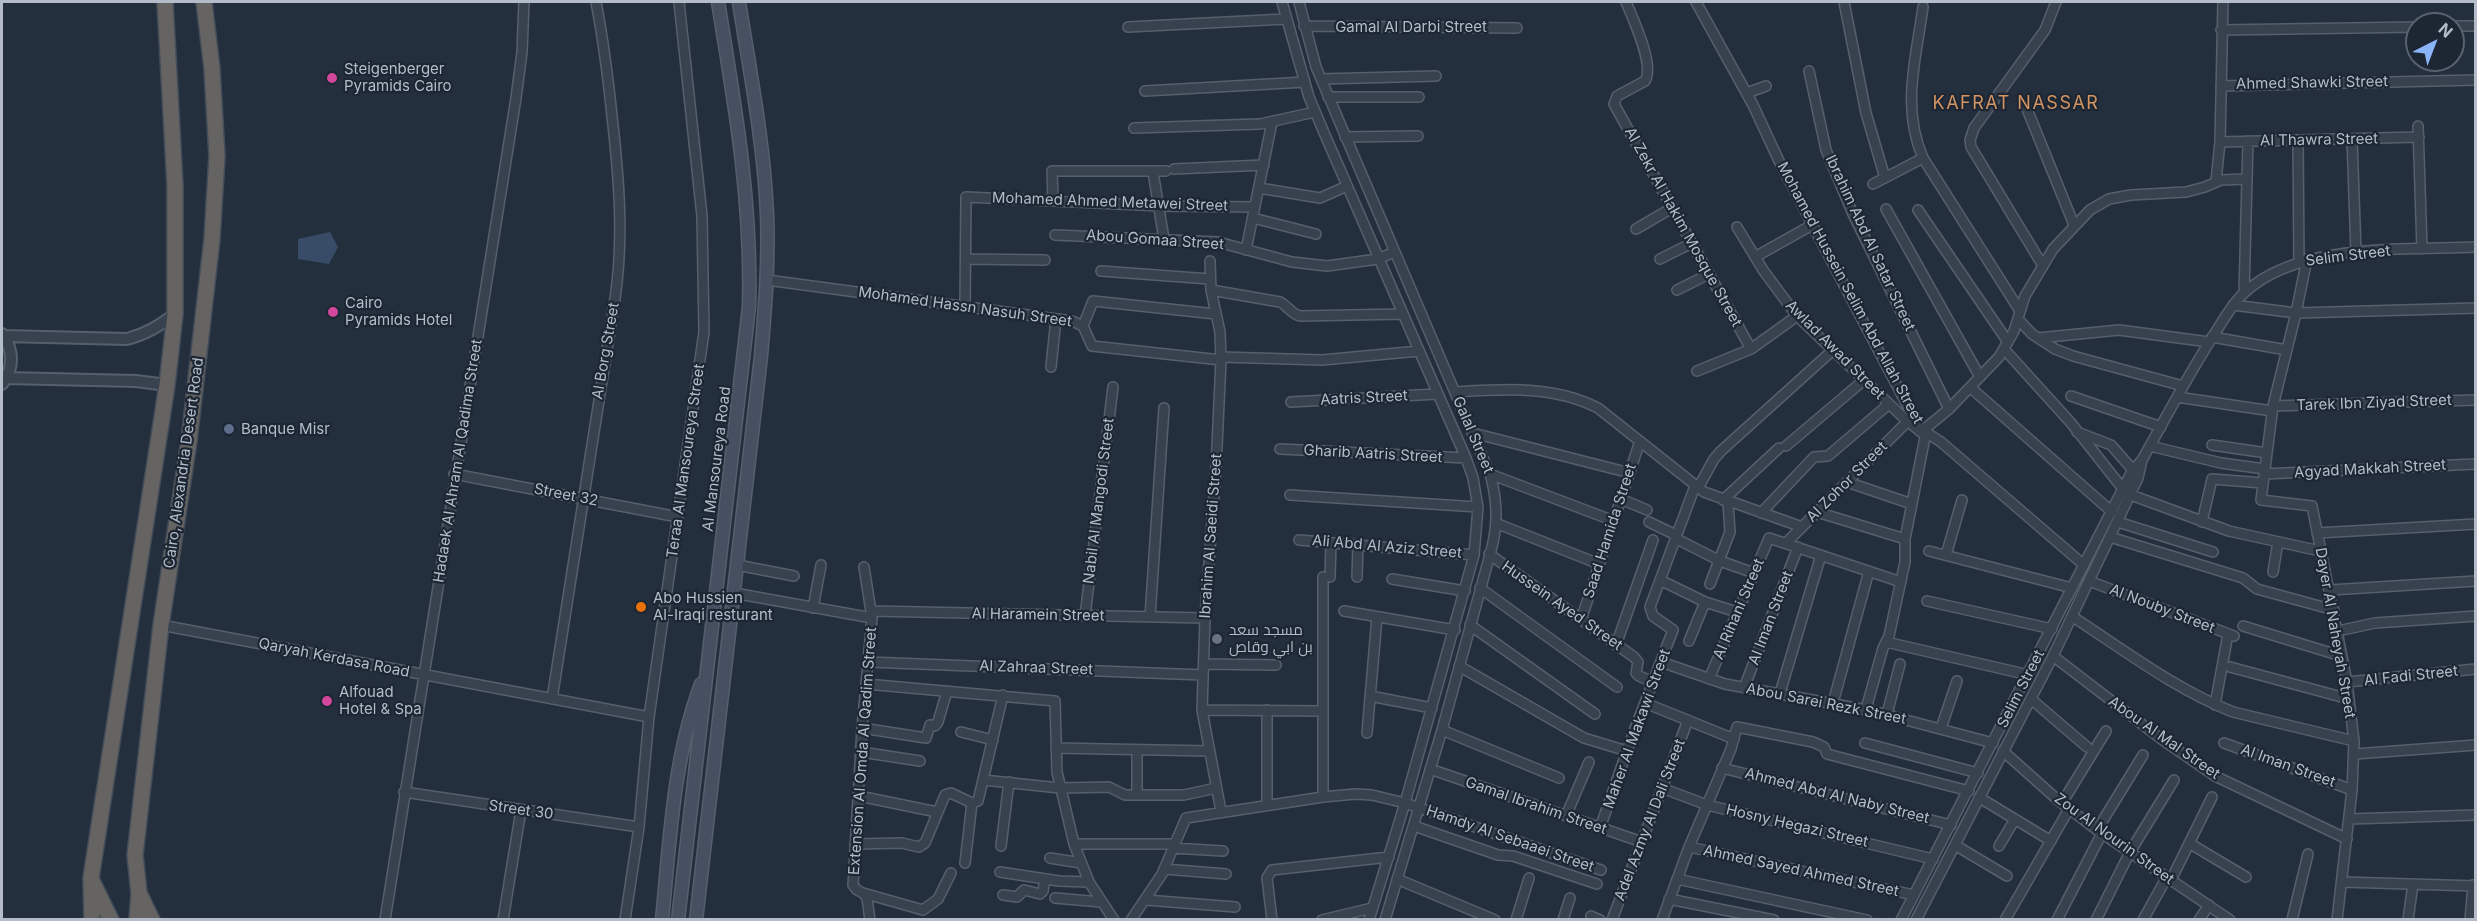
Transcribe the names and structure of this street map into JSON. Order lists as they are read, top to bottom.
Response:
{
  "streets": {
    "highway": ["Cairo, Alexandria Desert Road"],
    "main road": ["Al Mansoureya Road"],
    "street": [
      "Gamal Al Darbi Street",
      "Ahmed Shawki Street",
      "Al Thawra Street",
      "Mohamed Ahmed Metawei Street",
      "Al Zekr Al Hakim Mosque Street",
      "Abou Gomaa Street",
      "Ibrahim Abd Al Satar Street",
      "Selim Street",
      "Mohamed Hussein Selim Abd Allah Street",
      "Mohamed Hassn Nasuh Street",
      "Awlad Awad Street",
      "Al Borg Street",
      "Aatris Street",
      "Tarek Ibn Ziyad Street",
      "Galal Street",
      "Gharib Aatris Street",
      "Hadaek Al Ahram Al Qadima Street",
      "Teraa Al Mansoureya Street",
      "Agyad Makkah Street",
      "Al Zohor Street",
      "Street 32",
      "Nabil Al Mangodi Street",
      "Saad Hamida Street",
      "Ibrahim Al Saeidi Street",
      "Ali Abd Al Aziz Street",
      "Hussein Ayed Street",
      "Al Rihani Street",
      "Al Nouby Street",
      "Al Haramein Street",
      "Al Iman Street",
      "Dayer Al Naheyah Street",
      "Qaryah Kerdasa Road",
      "Al Zahraa Street",
      "Al Fadi Street",
      "Abou Sarei Rezk Street",
      "Maher Al Makawi Street",
      "Abou Al Mal Street",
      "Extension Al Omda Al Qadim Street",
      "Ahmed Abd Al Naby Street",
      "Gamal Ibrahim Street",
      "Street 30",
      "Adel Azmy Al Dali Street",
      "Hosny Hegazi Street",
      "Hamdy Al Sebaaei Street",
      "Zou Al Nourin Street",
      "Ahmed Sayed Ahmed Street"
    ]
  },
  "crossings": [
    ["Gamal Al Darbi Street", "Galal Street"],
    ["Abou Gomaa Street", "Galal Street"],
    ["Selim Street", "Mohamed Hussein Selim Abd Allah Street"],
    ["Selim Street", "Tarek Ibn Ziyad Street"],
    ["Selim Street", "Al Nouby Street"],
    ["Selim Street", "Abou Sarei Rezk Street"],
    ["Selim Street", "Abou Al Mal Street"],
    ["Selim Street", "Ahmed Abd Al Naby Street"],
    ["Selim Street", "Hosny Hegazi Street"],
    ["Selim Street", "Zou Al Nourin Street"],
    ["Selim Street", "Ahmed Sayed Ahmed Street"],
    ["Mohamed Hussein Selim Abd Allah Street", "Awlad Awad Street"],
    ["Mohamed Hassn Nasuh Street", "Galal Street"],
    ["Mohamed Hassn Nasuh Street", "Al Mansoureya Road"],
    ["Mohamed Hassn Nasuh Street", "Ibrahim Al Saeidi Street"],
    ["Awlad Awad Street", "Al Zohor Street"],
    ["Al Borg Street", "Street 32"],
    ["Al Borg Street", "Qaryah Kerdasa Road"],
    ["Aatris Street", "Galal Street"],
    ["Galal Street", "Gharib Aatris Street"],
    ["Galal Street", "Ali Abd Al Aziz Street"],
    ["Galal Street", "Hussein Ayed Street"],
    ["Galal Street", "Gamal Ibrahim Street"],
    ["Galal Street", "Hamdy Al Sebaaei Street"],
    ["Al Mansoureya Road", "Al Haramein Street"],
    ["Hadaek Al Ahram Al Qadima Street", "Street 32"],
    ["Hadaek Al Ahram Al Qadima Street", "Qaryah Kerdasa Road"],
    ["Hadaek Al Ahram Al Qadima Street", "Street 30"],
    ["Teraa Al Mansoureya Street", "Street 32"],
    ["Teraa Al Mansoureya Street", "Qaryah Kerdasa Road"],
    ["Teraa Al Mansoureya Street", "Street 30"],
    ["Cairo, Alexandria Desert Road", "Qaryah Kerdasa Road"],
    ["Agyad Makkah Street", "Dayer Al Naheyah Street"],
    ["Al Zohor Street", "Al Rihani Street"],
    ["Nabil Al Mangodi Street", "Al Haramein Street"],
    ["Saad Hamida Street", "Hussein Ayed Street"],
    ["Ibrahim Al Saeidi Street", "Al Haramein Street"],
    ["Ibrahim Al Saeidi Street", "Al Zahraa Street"],
    ["Ibrahim Al Saeidi Street", "Hamdy Al Sebaaei Street"],
    ["Hussein Ayed Street", "Maher Al Makawi Street"],
    ["Al Rihani Street", "Abou Sarei Rezk Street"],
    ["Al Haramein Street", "Extension Al Omda Al Qadim Street"],
    ["Al Iman Street", "Dayer Al Naheyah Street"],
    ["Al Iman Street", "Abou Sarei Rezk Street"],
    ["Dayer Al Naheyah Street", "Al Fadi Street"],
    ["Dayer Al Naheyah Street", "Abou Al Mal Street"],
    ["Al Zahraa Street", "Extension Al Omda Al Qadim Street"],
    ["Abou Sarei Rezk Street", "Maher Al Makawi Street"],
    ["Maher Al Makawi Street", "Gamal Ibrahim Street"],
    ["Gamal Ibrahim Street", "Adel Azmy Al Dali Street"],
    ["Adel Azmy Al Dali Street", "Hosny Hegazi Street"]
  ],
  "districts": ["KAFRAT NASSAR"],
  "places": [
    "Steigenberger Pyramids Cairo",
    "Cairo Pyramids Hotel",
    "Banque Misr",
    "Abo Hussien Al-Iraqi resturant",
    "مسجد سعد بن ابي وقاص",
    "Alfouad Hotel & Spa"
  ],
  "north": "top right"
}
